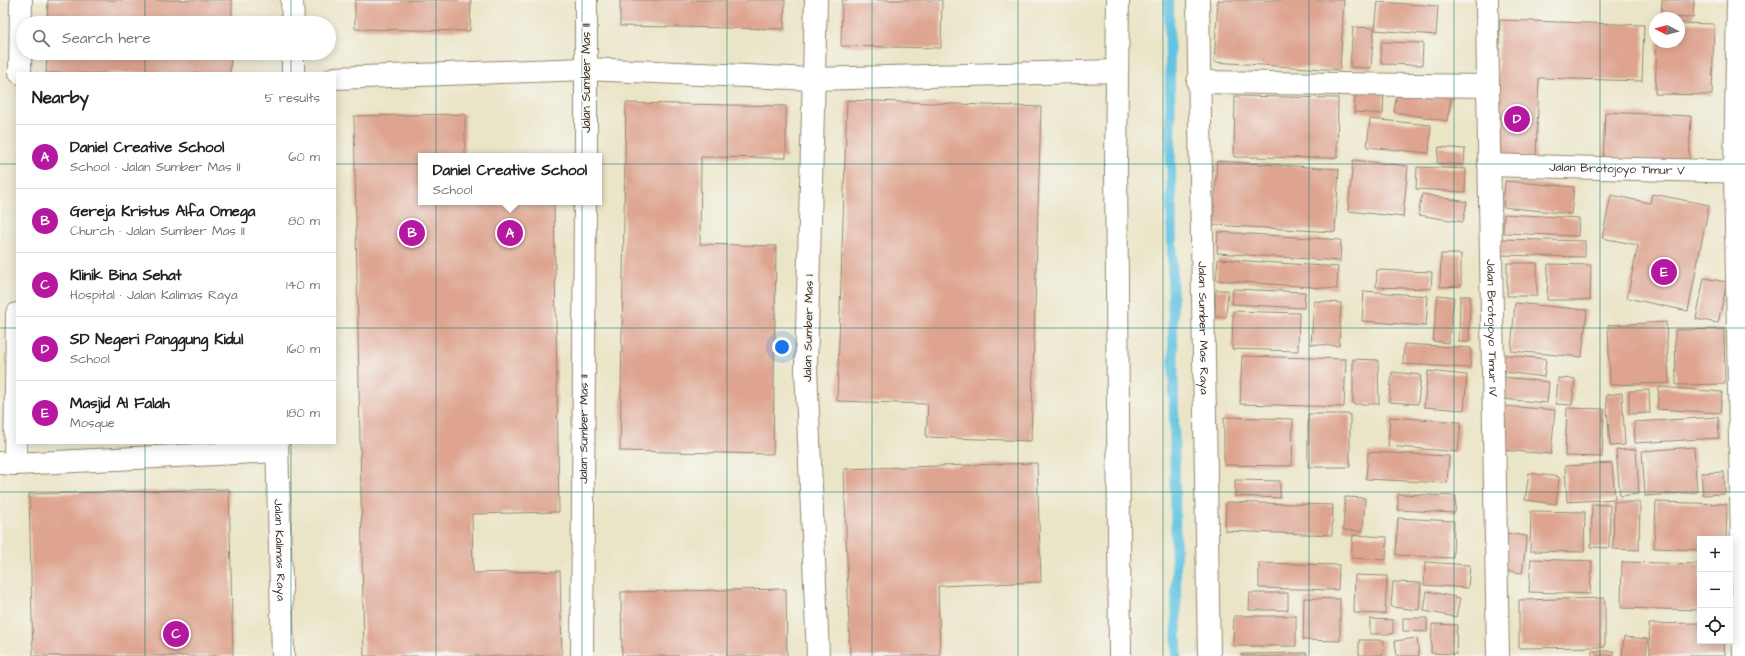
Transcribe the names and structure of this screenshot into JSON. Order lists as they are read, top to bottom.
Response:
{
  "streets": {
    "street": [
      "Jalan Sumber Mas II",
      "Jalan Brotojoyo Timur V",
      "Jalan Sumber Mas I",
      "Jalan Sumber Mas Raya",
      "Jalan Brotojoyo Timur IV",
      "Jalan Kalimas Raya"
    ]
  },
  "crossings": [
    ["Jalan Brotojoyo Timur V", "Jalan Brotojoyo Timur IV"]
  ],
  "north": "left",
  "page": {
    "search": "Search here",
    "heading": ["Nearby", "5 results"],
    "pins": [
      "D",
      "A",
      "B",
      "E",
      "C"
    ],
    "list": [
      {
        "mark": "A",
        "name": "Daniel Creative School",
        "note": "School · Jalan Sumber Mas II",
        "value": "60 m"
      },
      {
        "mark": "B",
        "name": "Gereja Kristus Alfa Omega",
        "note": "Church · Jalan Sumber Mas II",
        "value": "80 m"
      },
      {
        "mark": "C",
        "name": "Klinik Bina Sehat",
        "note": "Hospital · Jalan Kalimas Raya",
        "value": "140 m"
      },
      {
        "mark": "D",
        "name": "SD Negeri Panggung Kidul",
        "note": "School",
        "value": "160 m"
      },
      {
        "mark": "E",
        "name": "Masjid Al Falah",
        "note": "Mosque",
        "value": "180 m"
      }
    ],
    "popup": ["Daniel Creative School", "School"],
    "map_buttons": ["+", "−"]
  }
}
